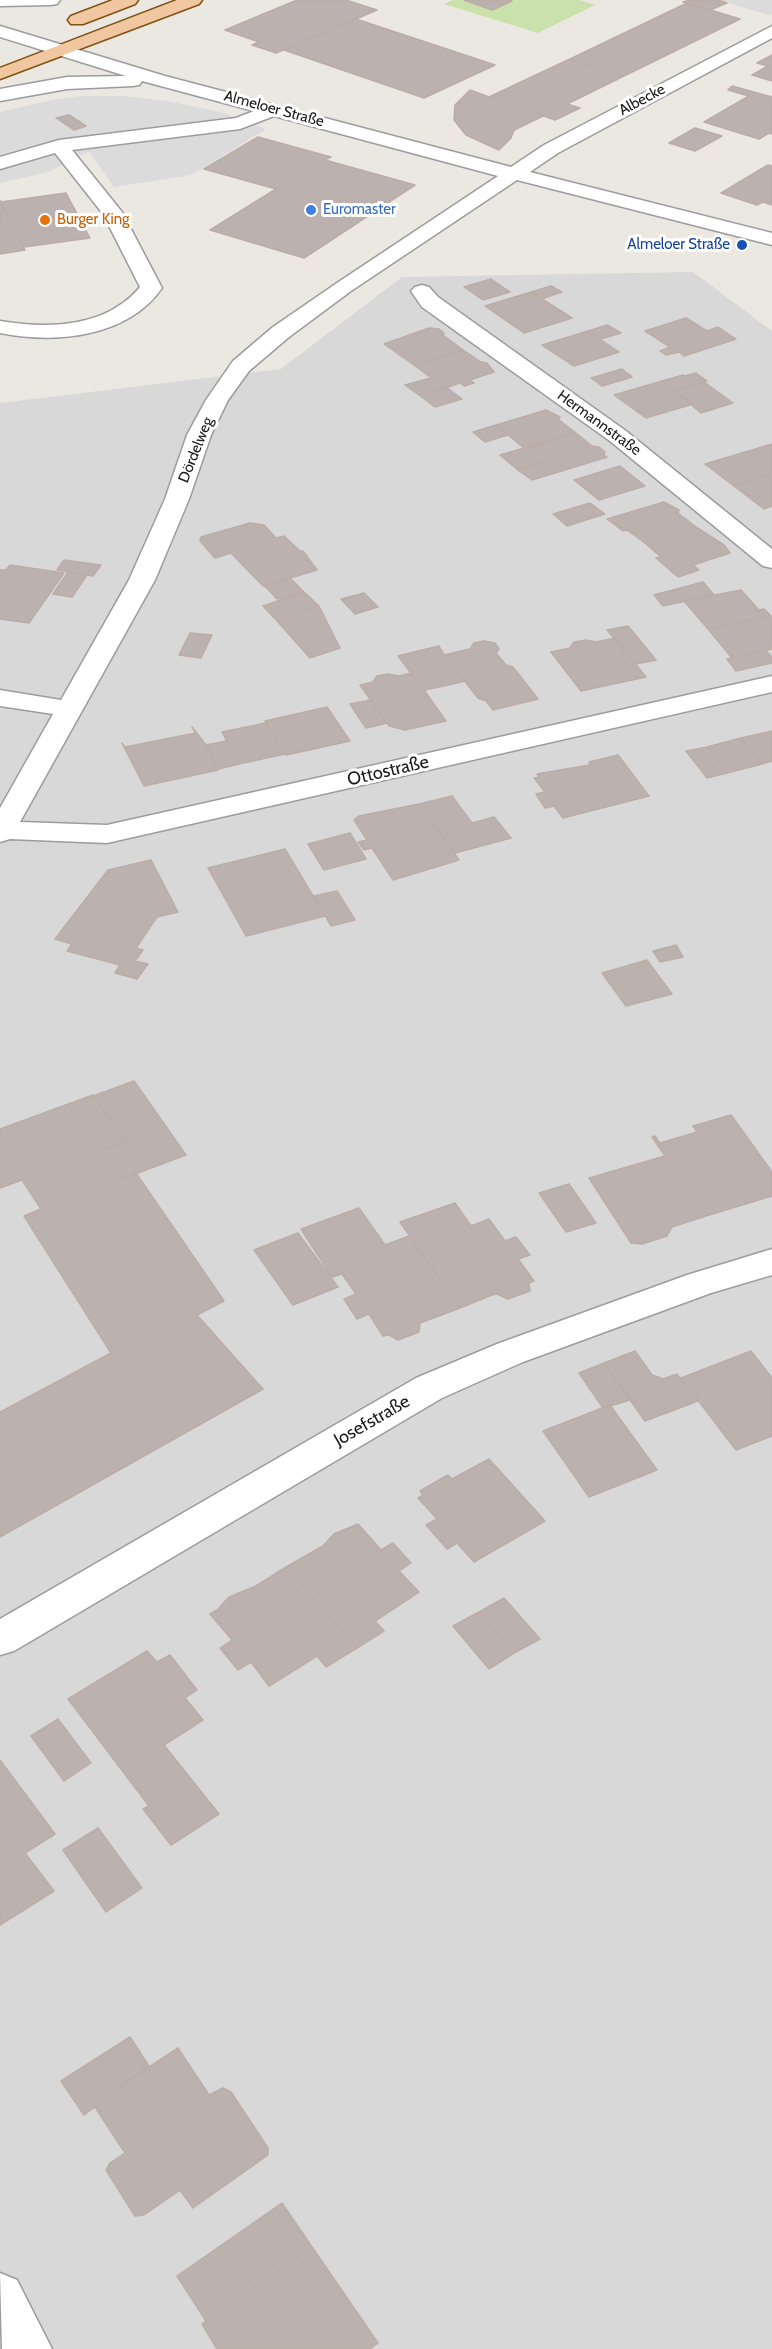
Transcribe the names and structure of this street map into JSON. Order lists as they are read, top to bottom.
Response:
{
  "streets": {
    "street": [
      "Albecke",
      "Almeloer Straße",
      "Hermannstraße",
      "Dördelweg",
      "Ottostraße",
      "Josefstraße"
    ]
  },
  "crossings": [
    ["Albecke", "Almeloer Straße"],
    ["Albecke", "Dördelweg"],
    ["Almeloer Straße", "Dördelweg"],
    ["Dördelweg", "Ottostraße"]
  ],
  "places": ["Euromaster", "Burger King", "Almeloer Straße"]
}
